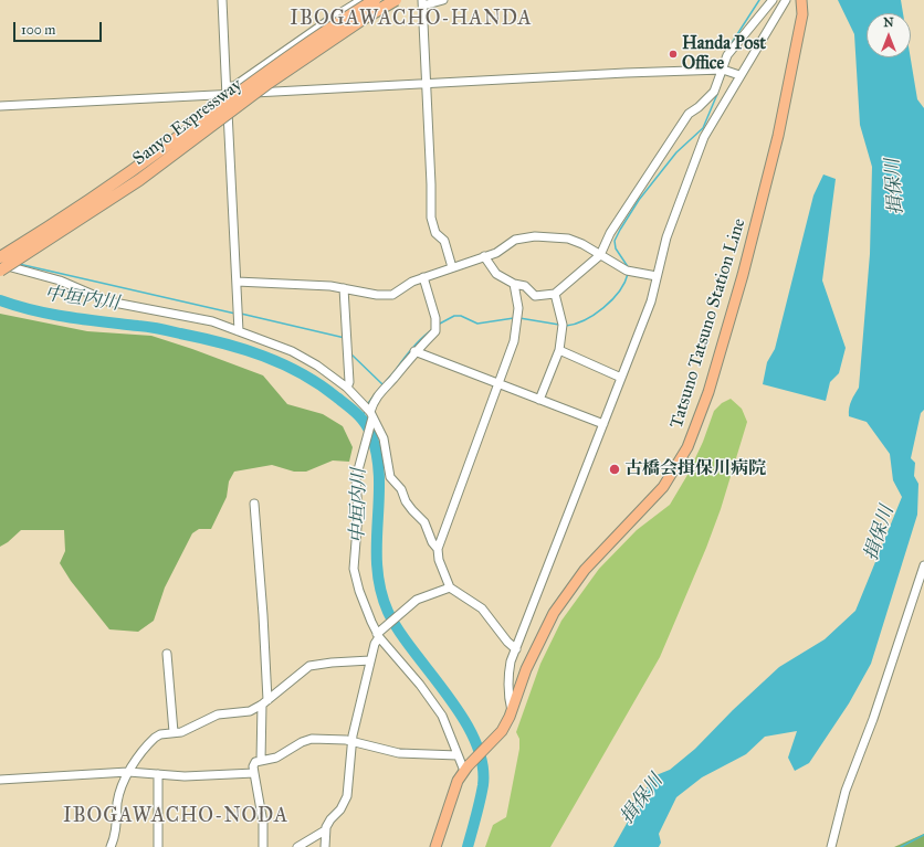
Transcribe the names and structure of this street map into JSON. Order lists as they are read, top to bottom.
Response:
{
  "streets": {
    "highway": ["Sanyo Expressway"],
    "main road": ["Tatsuno Tatsuno Station Line"]
  },
  "districts": ["IBOGAWACHO-HANDA", "IBOGAWACHO-NODA"],
  "water": ["揖保川", "中垣内川"],
  "places": ["Handa Post Office", "古橋会揖保川病院"],
  "scale_bar": "100 m",
  "north": "top"
}
